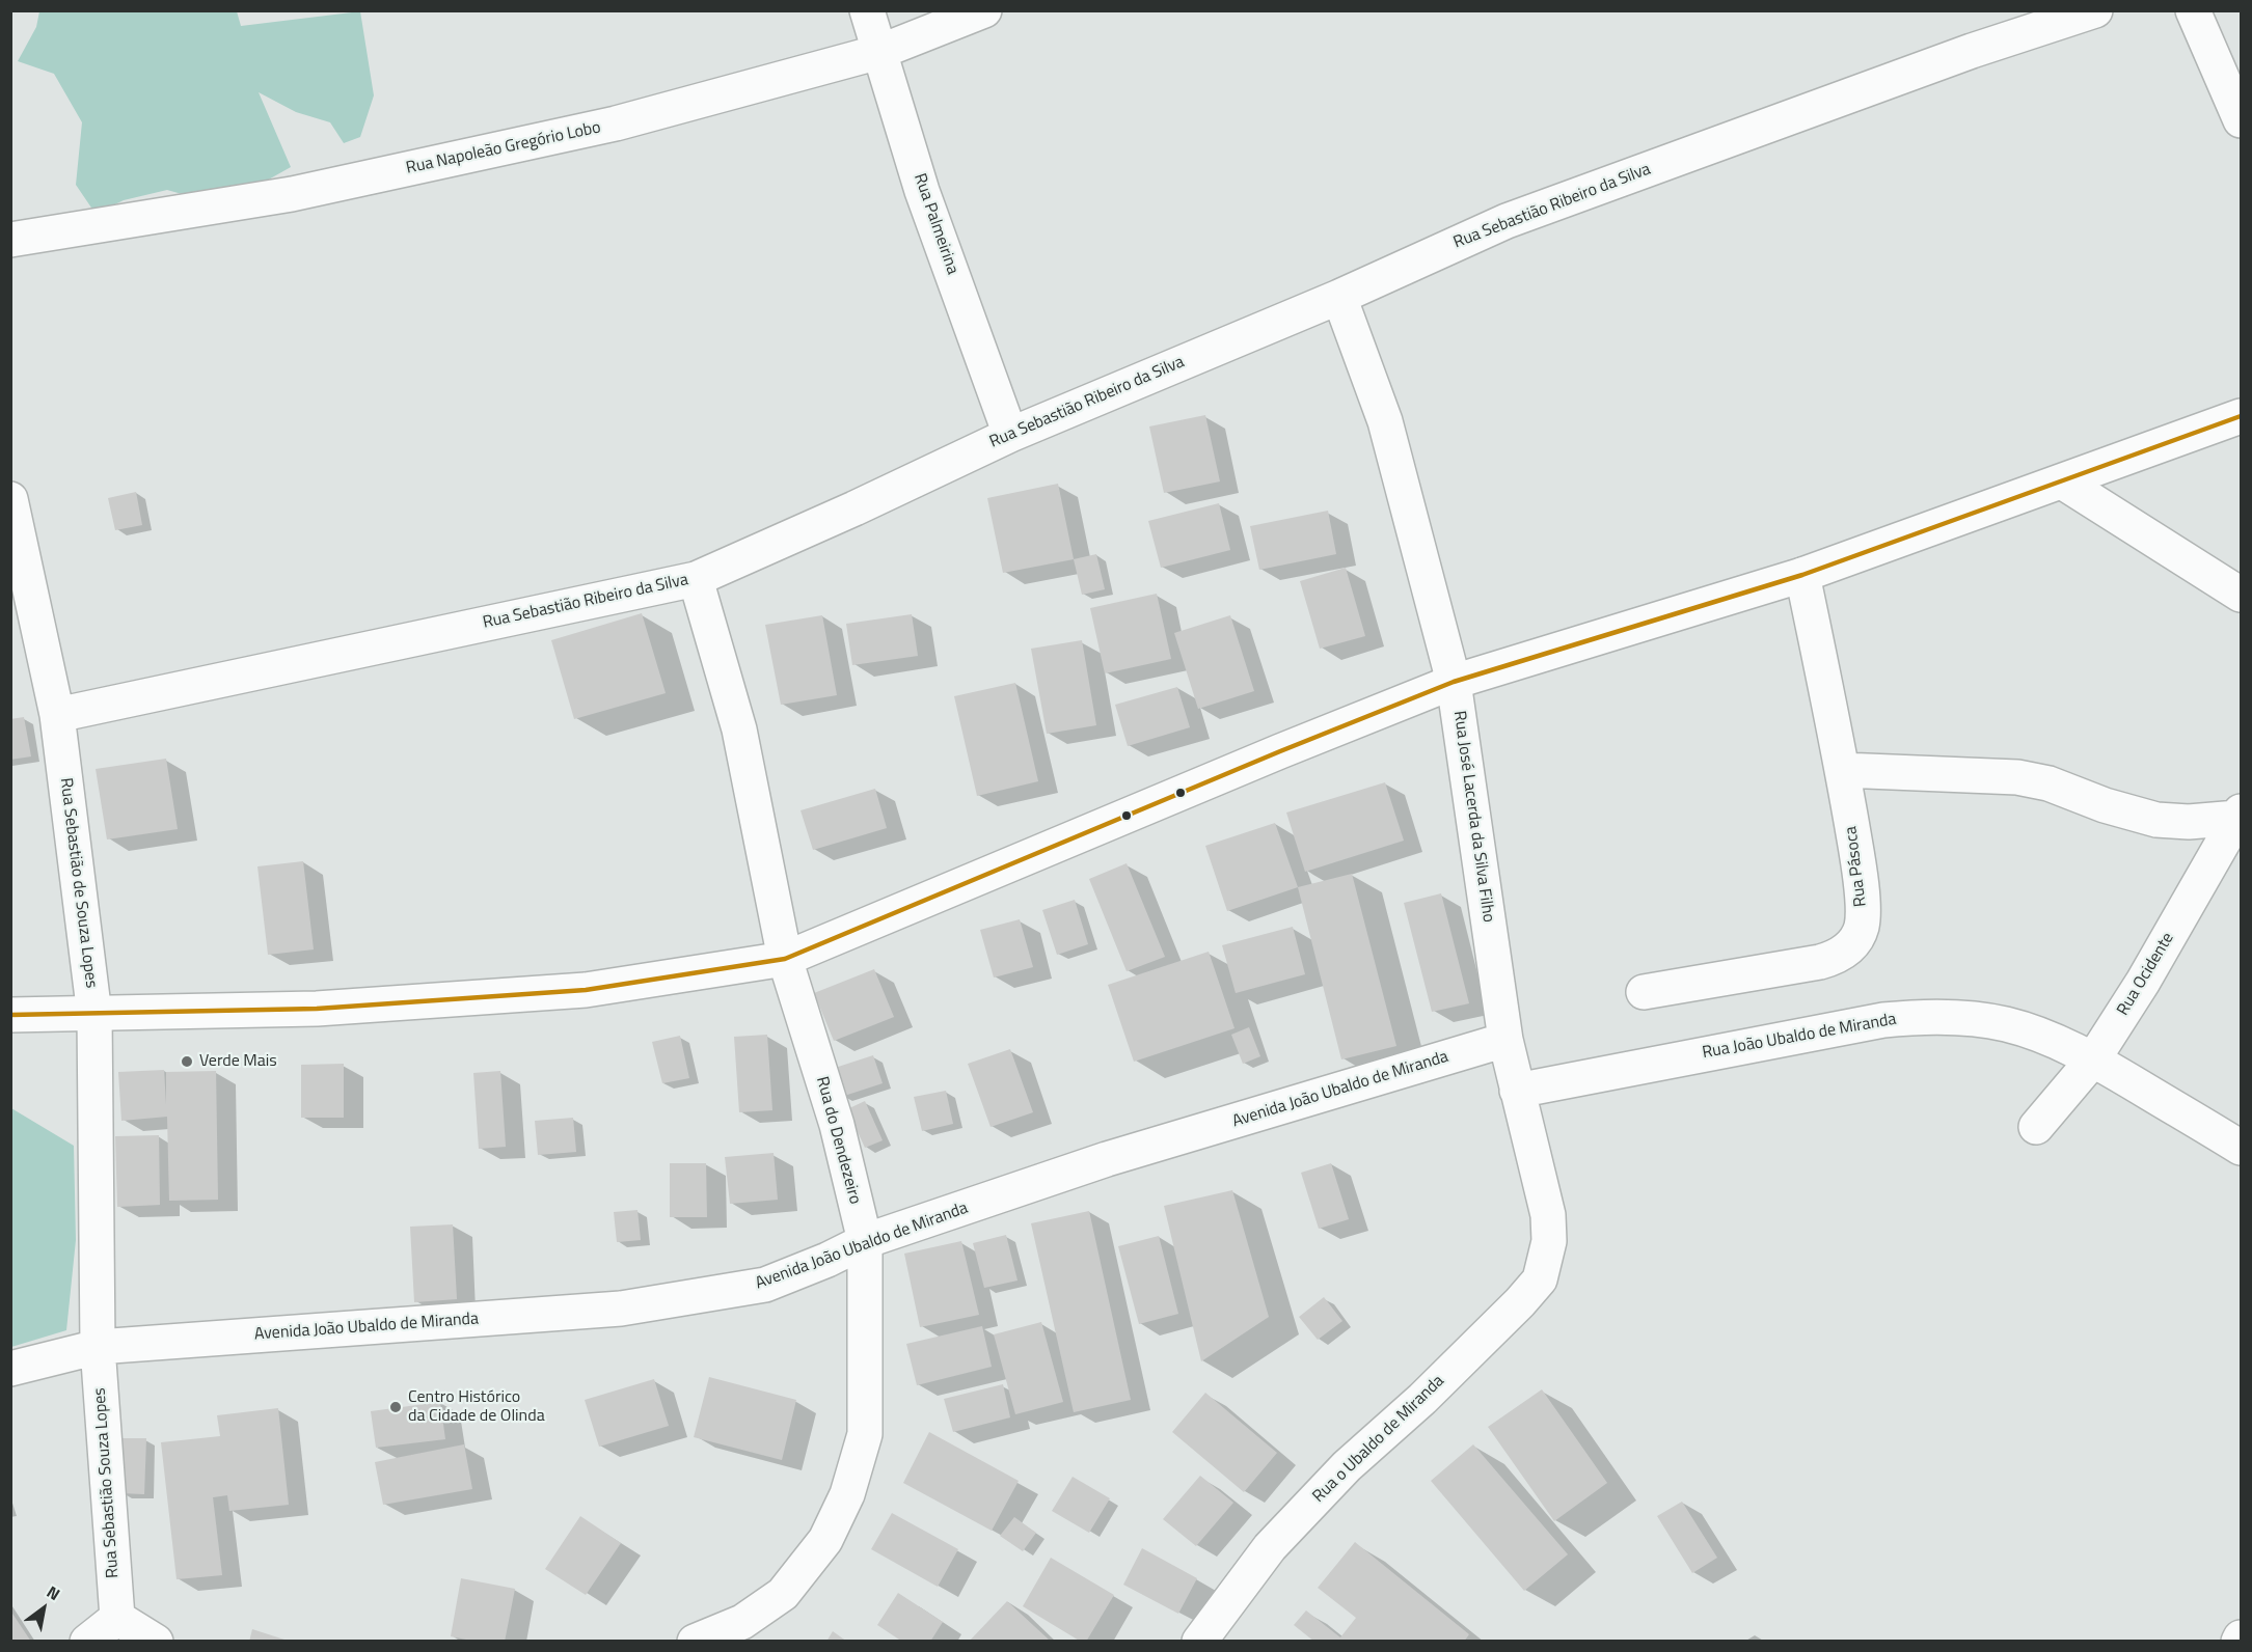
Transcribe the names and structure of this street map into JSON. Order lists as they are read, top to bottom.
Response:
{
  "streets": {
    "street": [
      "Rua Napoleão Gregório Lobo",
      "Rua Sebastião Ribeiro da Silva",
      "Rua Palmeirina",
      "Rua José Lacerda da Silva Filho",
      "Rua Pásoca",
      "Rua Sebastião de Souza Lopes",
      "Rua Ocidente",
      "Rua João Ubaldo de Miranda",
      "Avenida João Ubaldo de Miranda",
      "Rua do Dendezeiro",
      "Rua o Ubaldo de Miranda",
      "Rua Sebastião Souza Lopes"
    ]
  },
  "crossings": [
    ["Rua Napoleão Gregório Lobo", "Rua Palmeirina"],
    ["Rua Sebastião Ribeiro da Silva", "Rua Palmeirina"],
    ["Rua Sebastião Ribeiro da Silva", "Rua José Lacerda da Silva Filho"],
    ["Rua Sebastião Ribeiro da Silva", "Rua Sebastião de Souza Lopes"],
    ["Rua Sebastião Ribeiro da Silva", "Rua do Dendezeiro"],
    ["Rua José Lacerda da Silva Filho", "Rua João Ubaldo de Miranda"],
    ["Rua José Lacerda da Silva Filho", "Avenida João Ubaldo de Miranda"],
    ["Rua José Lacerda da Silva Filho", "Rua o Ubaldo de Miranda"],
    ["Rua Sebastião de Souza Lopes", "Avenida João Ubaldo de Miranda"],
    ["Rua Sebastião de Souza Lopes", "Rua Sebastião Souza Lopes"],
    ["Rua Ocidente", "Rua João Ubaldo de Miranda"],
    ["Avenida João Ubaldo de Miranda", "Rua do Dendezeiro"],
    ["Avenida João Ubaldo de Miranda", "Rua Sebastião Souza Lopes"]
  ],
  "places": ["Verde Mais", "Centro Histórico da Cidade de Olinda"],
  "north": "top right"
}
